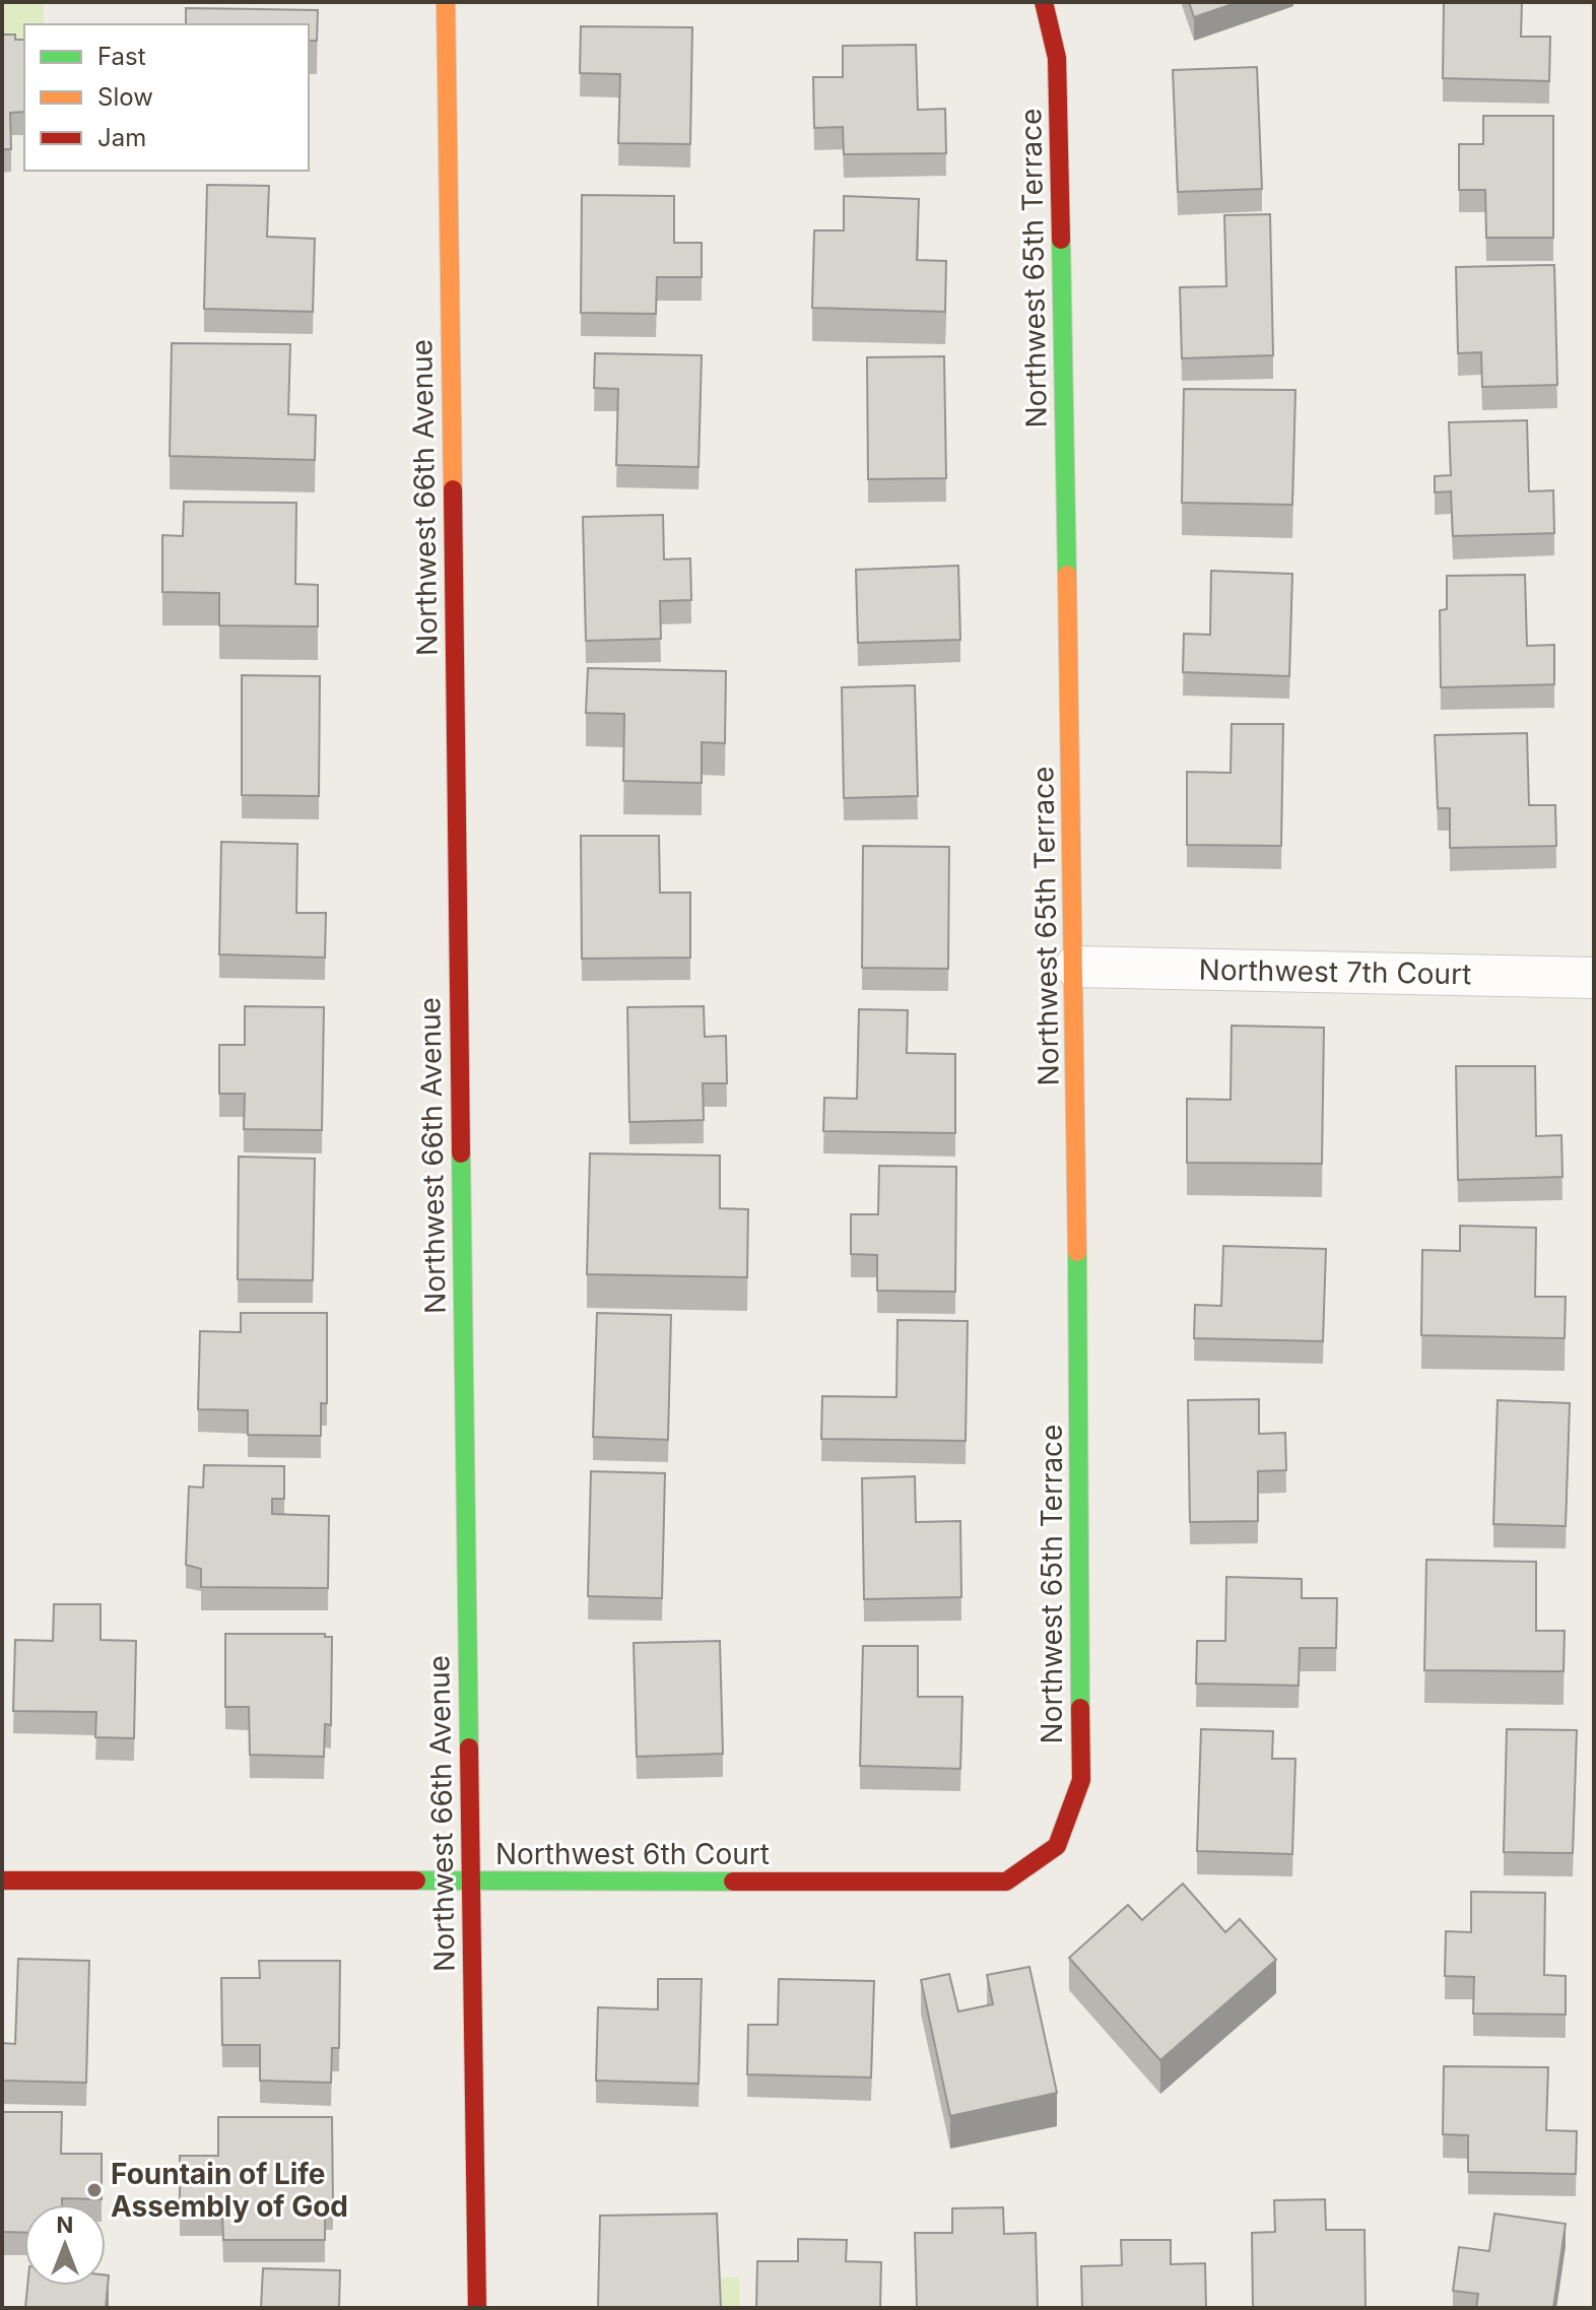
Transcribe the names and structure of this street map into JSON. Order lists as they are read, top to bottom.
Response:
{
  "streets": {
    "street": [
      "Northwest 65th Terrace",
      "Northwest 66th Avenue",
      "Northwest 7th Court",
      "Northwest 6th Court"
    ]
  },
  "crossings": [
    ["Northwest 65th Terrace", "Northwest 7th Court"],
    ["Northwest 65th Terrace", "Northwest 6th Court"],
    ["Northwest 66th Avenue", "Northwest 6th Court"]
  ],
  "places": ["Fountain of Life Assembly of God"],
  "legend": ["Fast", "Slow", "Jam"],
  "north": "top"
}
